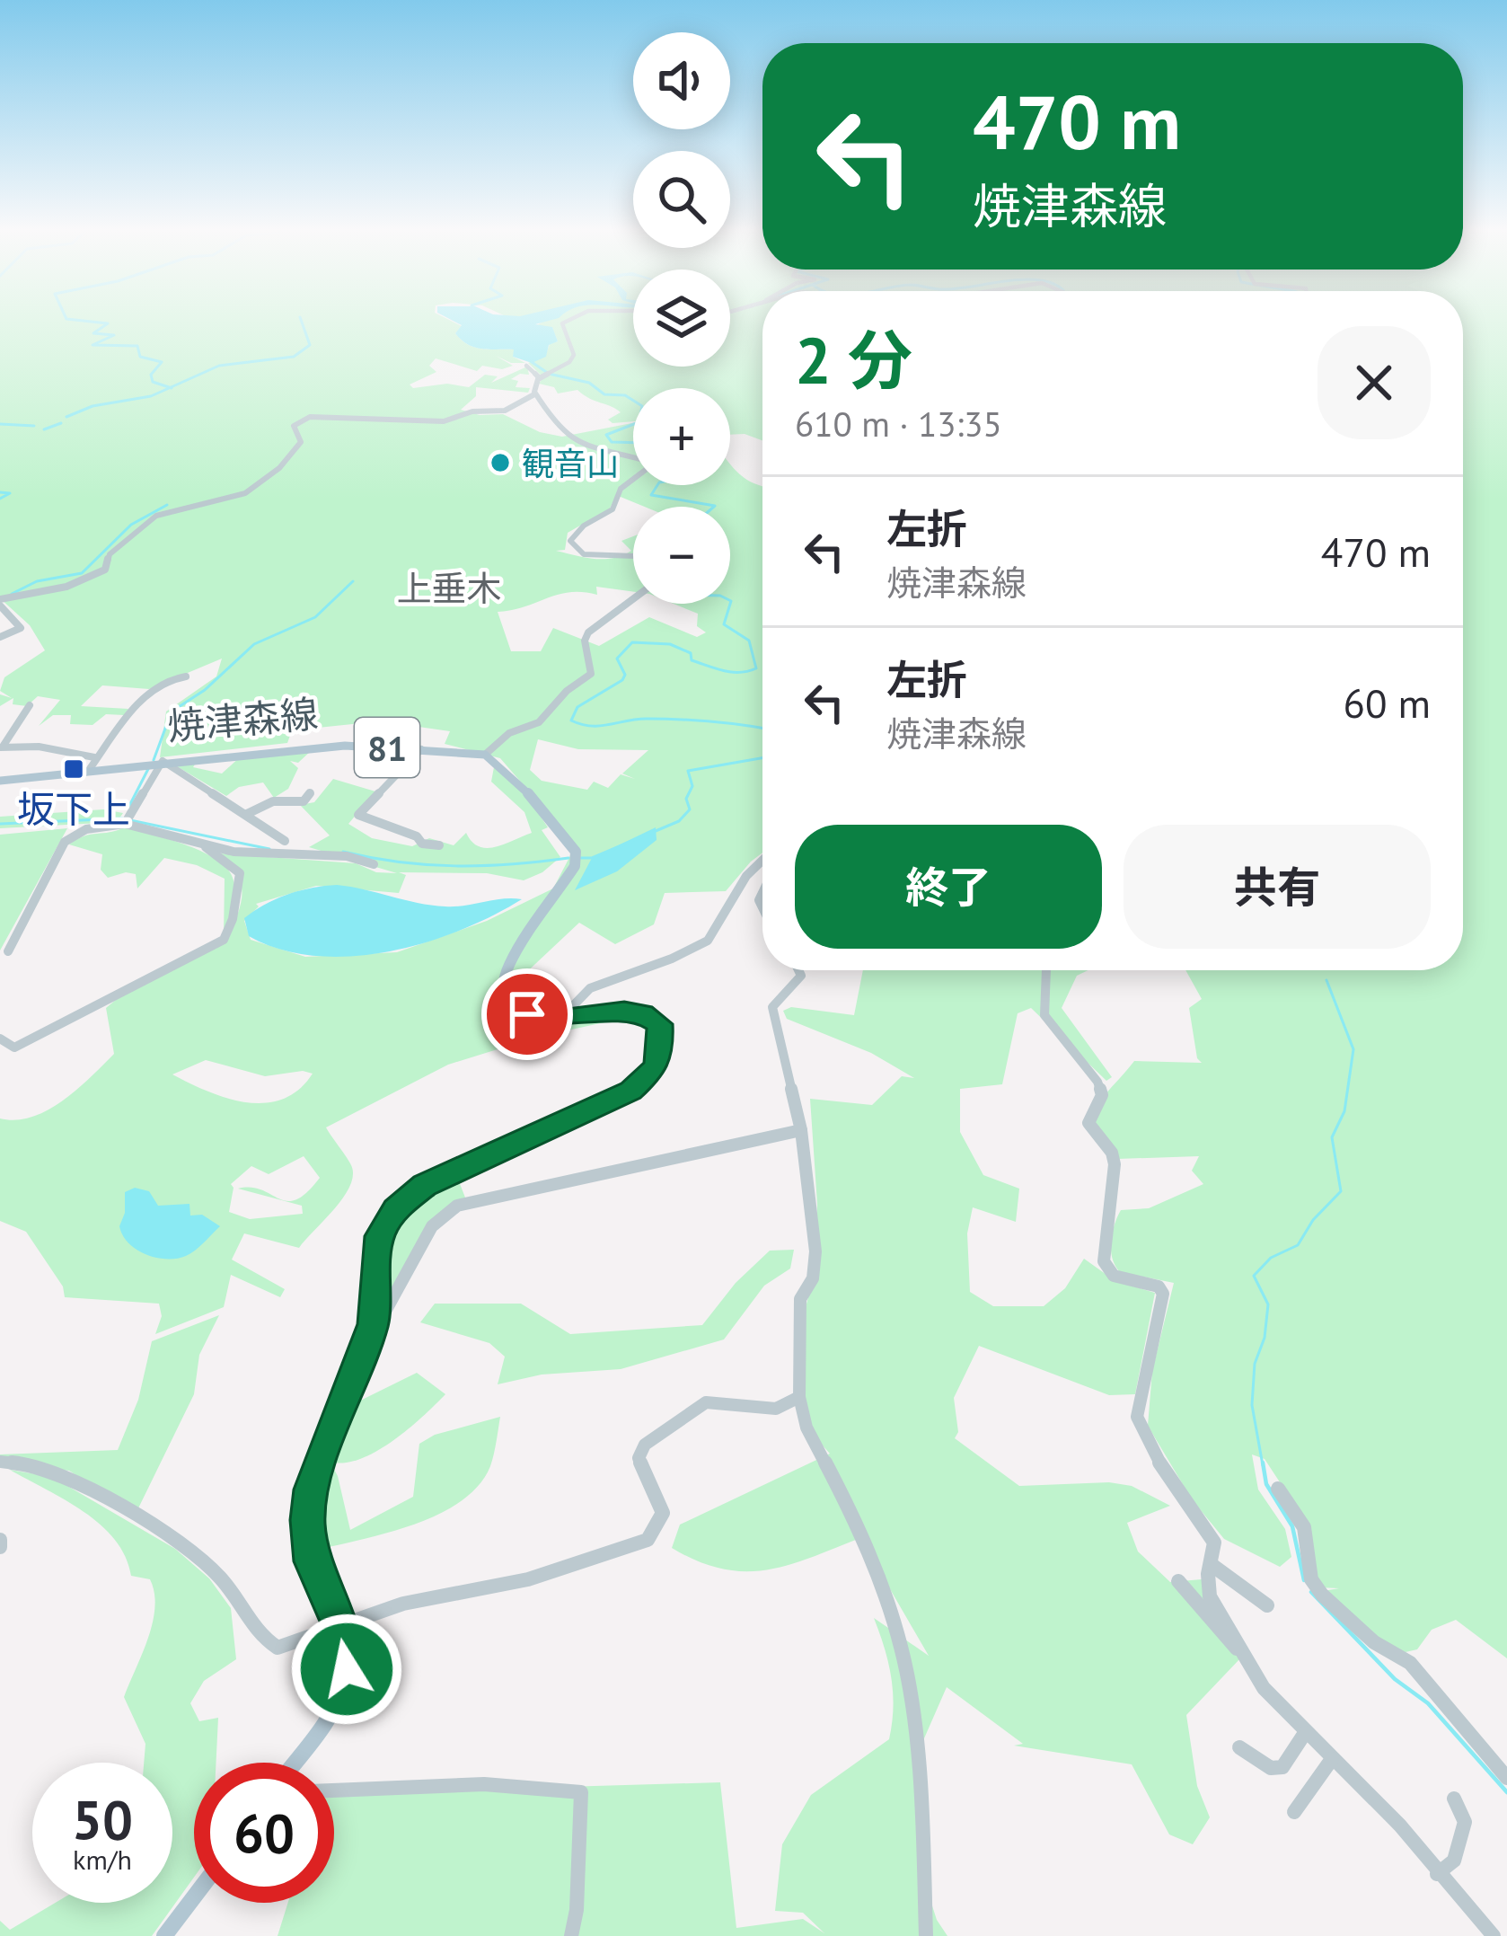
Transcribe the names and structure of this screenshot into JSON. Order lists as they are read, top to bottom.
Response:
{
  "streets": {
    "main road": ["焼津森線", "81"]
  },
  "districts": ["上垂木"],
  "places": {
    "other": ["観音山"],
    "transit": ["坂下上"]
  },
  "page": {
    "map_buttons": ["+", "−"],
    "turn": ["470 m", "焼津森線"],
    "heading": ["2 分", "610 m · 13:35"],
    "list": [
      {
        "name": "左折",
        "note": "焼津森線",
        "value": "470 m"
      },
      {
        "name": "左折",
        "note": "焼津森線",
        "value": "60 m"
      }
    ],
    "buttons": ["終了", "共有"],
    "speed": "50 km/h",
    "limit": "60"
  }
}
